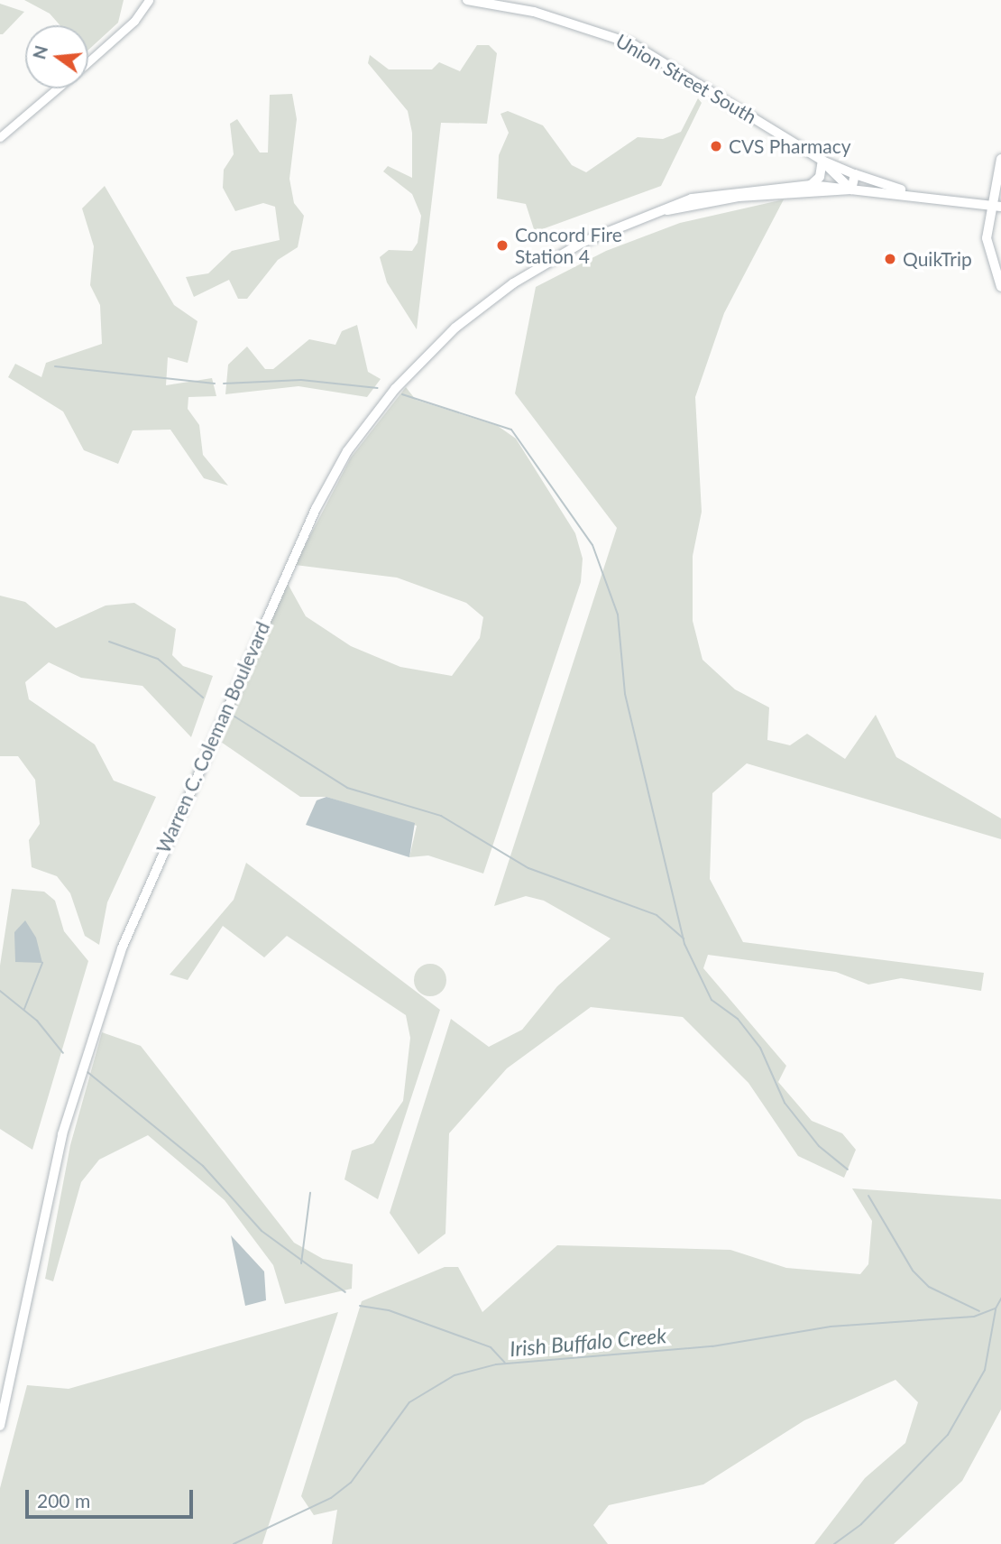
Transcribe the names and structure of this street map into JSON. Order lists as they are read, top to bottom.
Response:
{
  "streets": {
    "highway": ["Warren C. Coleman Boulevard"],
    "main road": ["Union Street South"]
  },
  "crossings": [
    ["Union Street South", "Warren C. Coleman Boulevard"]
  ],
  "water": ["Irish Buffalo Creek"],
  "places": ["CVS Pharmacy", "Concord Fire Station 4", "QuikTrip"],
  "scale_bar": "200 m",
  "north": "left"
}
